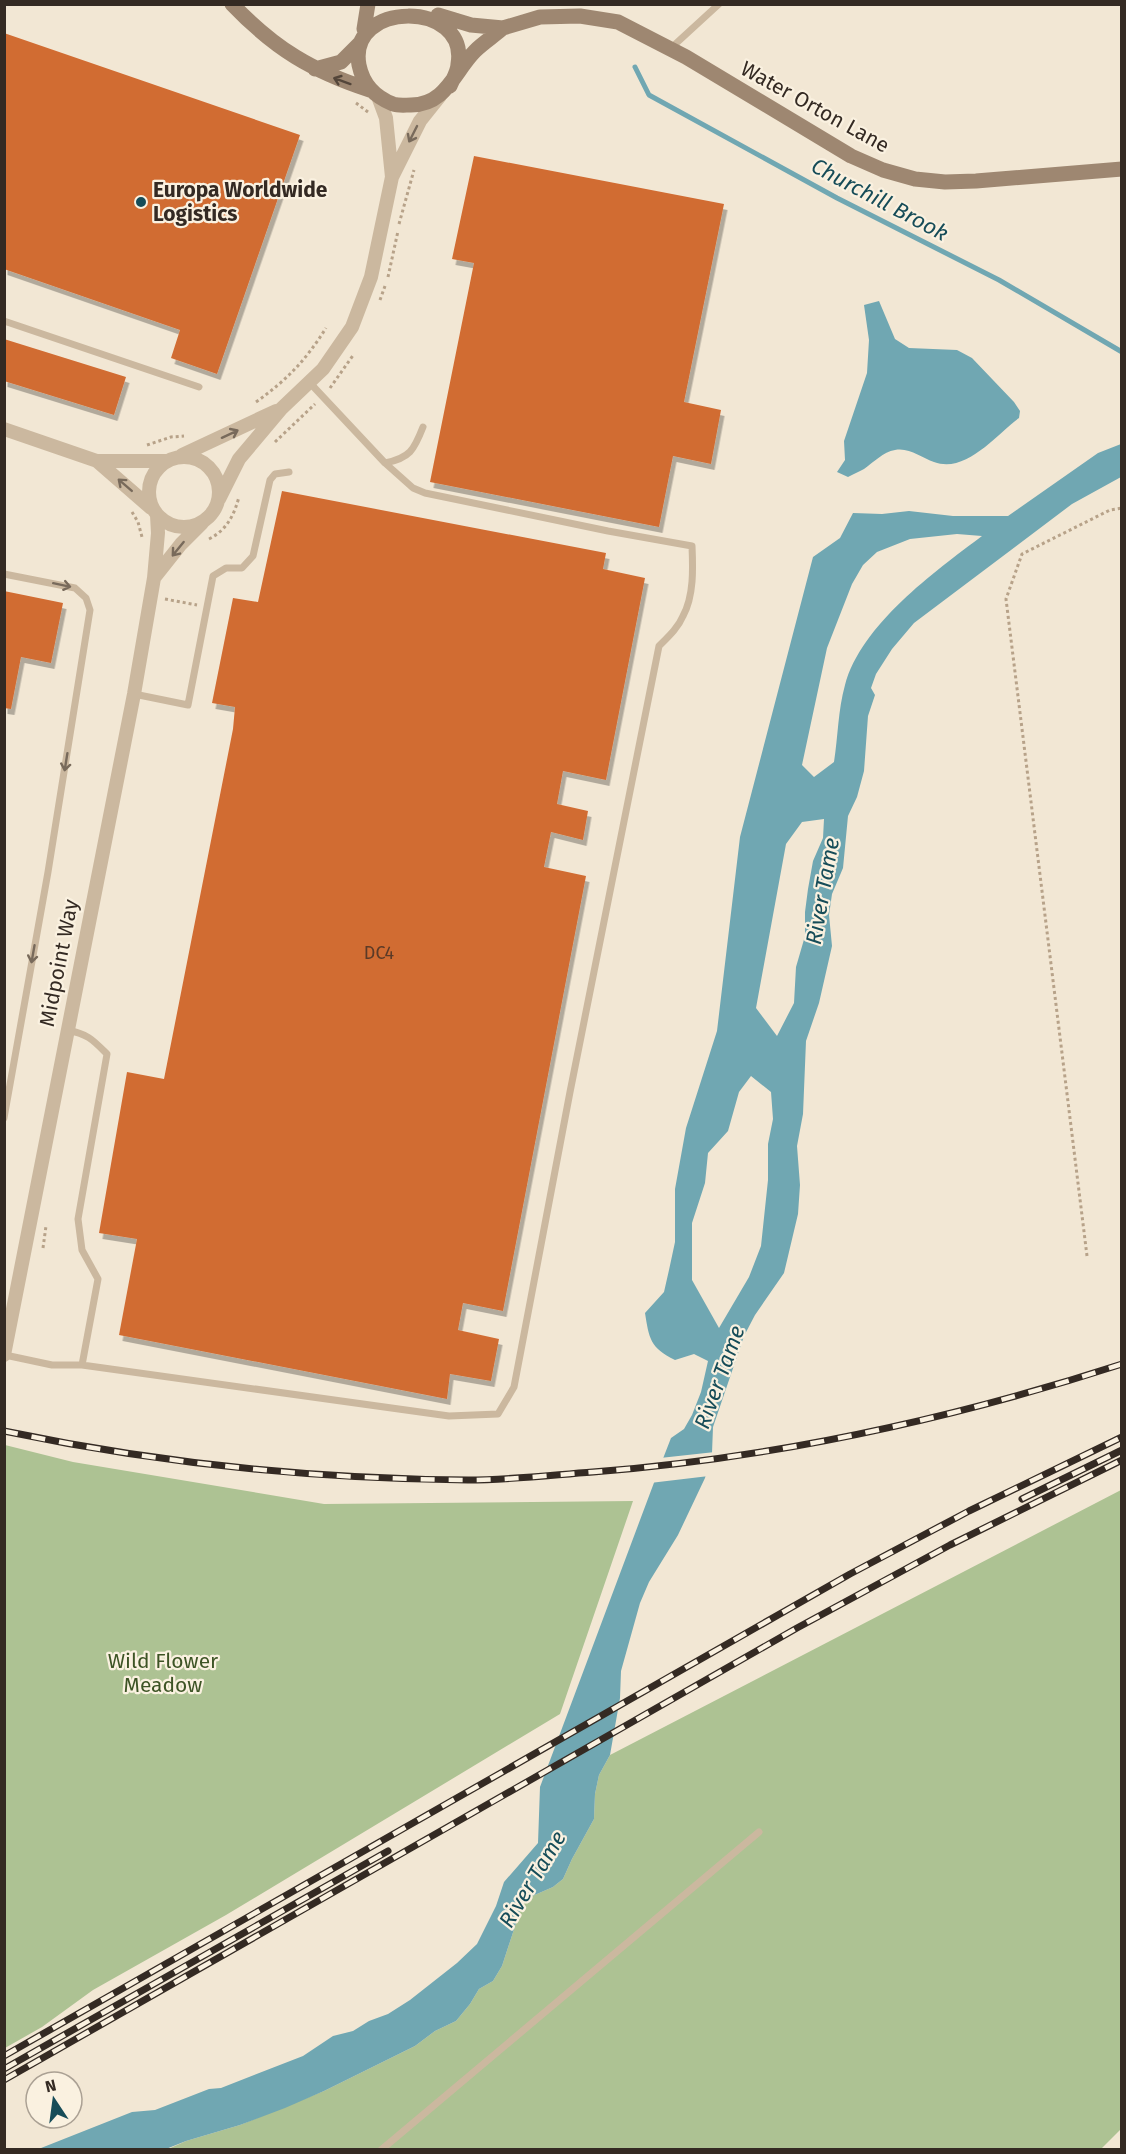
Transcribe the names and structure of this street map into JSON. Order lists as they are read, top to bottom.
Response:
{
  "streets": {
    "street": ["Water Orton Lane", "Midpoint Way"]
  },
  "water": ["Churchill Brook", "River Tame"],
  "parks": ["Wild Flower Meadow"],
  "places": ["Europa Worldwide Logistics"],
  "house_numbers": ["DC4"],
  "north": "top"
}
